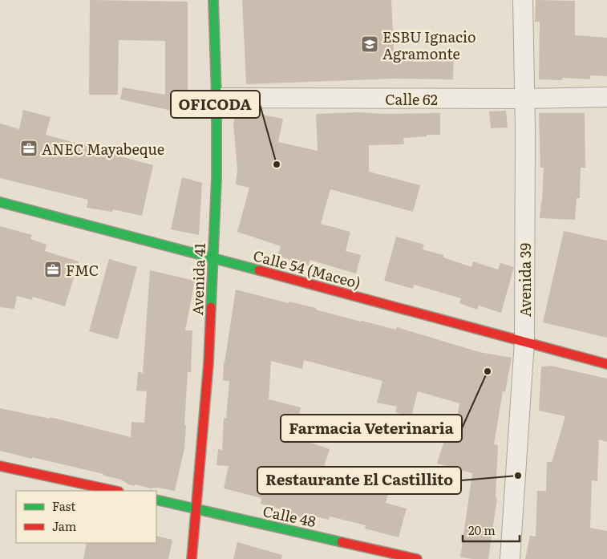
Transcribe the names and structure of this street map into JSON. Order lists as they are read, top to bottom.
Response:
{
  "streets": {
    "main road": ["Calle 54 (Maceo)", "Avenida 41", "Calle 48"],
    "street": ["Calle 62", "Avenida 39"]
  },
  "crossings": [
    ["Calle 62", "Avenida 41"],
    ["Calle 62", "Avenida 39"],
    ["Calle 54 (Maceo)", "Avenida 41"],
    ["Calle 54 (Maceo)", "Avenida 39"],
    ["Avenida 41", "Calle 48"]
  ],
  "places": {
    "school or university": ["ESBU Ignacio Agramonte"],
    "office": ["ANEC Mayabeque", "FMC"],
    "other": ["OFICODA", "Farmacia Veterinaria", "Restaurante El Castillito"]
  },
  "legend": ["Fast", "Jam"],
  "scale_bar": "20 m"
}
